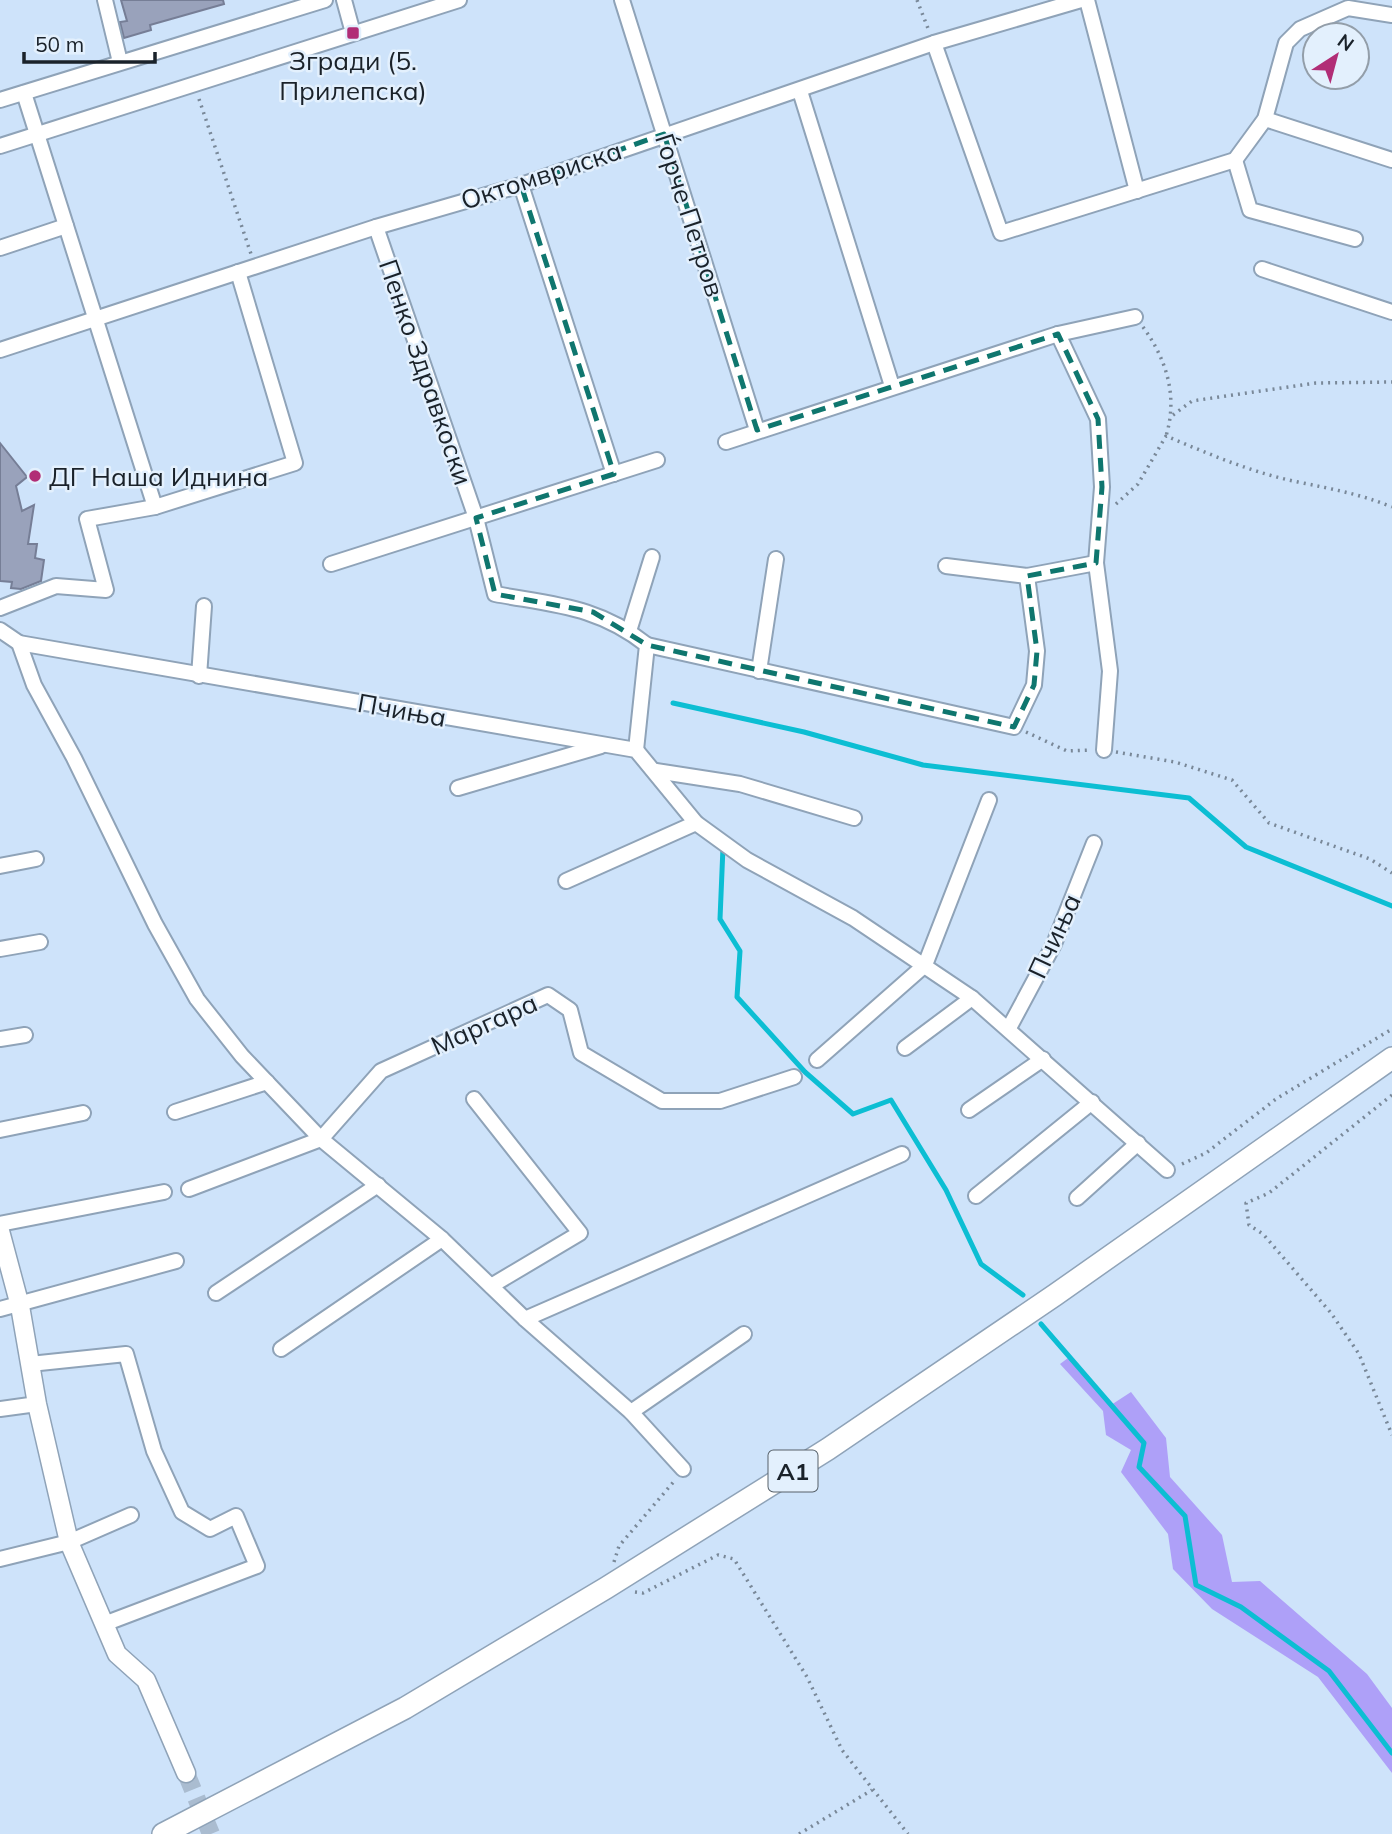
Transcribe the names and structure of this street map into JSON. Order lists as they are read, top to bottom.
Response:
{
  "streets": {
    "main road": ["A1"],
    "street": [
      "Октомвриска",
      "Ѓорче Петров",
      "Пенко Здравкоски",
      "Пчиња",
      "Маргара"
    ]
  },
  "crossings": [
    ["Октомвриска", "Ѓорче Петров"],
    ["Октомвриска", "Пенко Здравкоски"]
  ],
  "places": {
    "transit": ["Згради (5. Прилепска)"],
    "other": ["ДГ Наша Иднина"]
  },
  "scale_bar": "50 m",
  "north": "top right"
}
